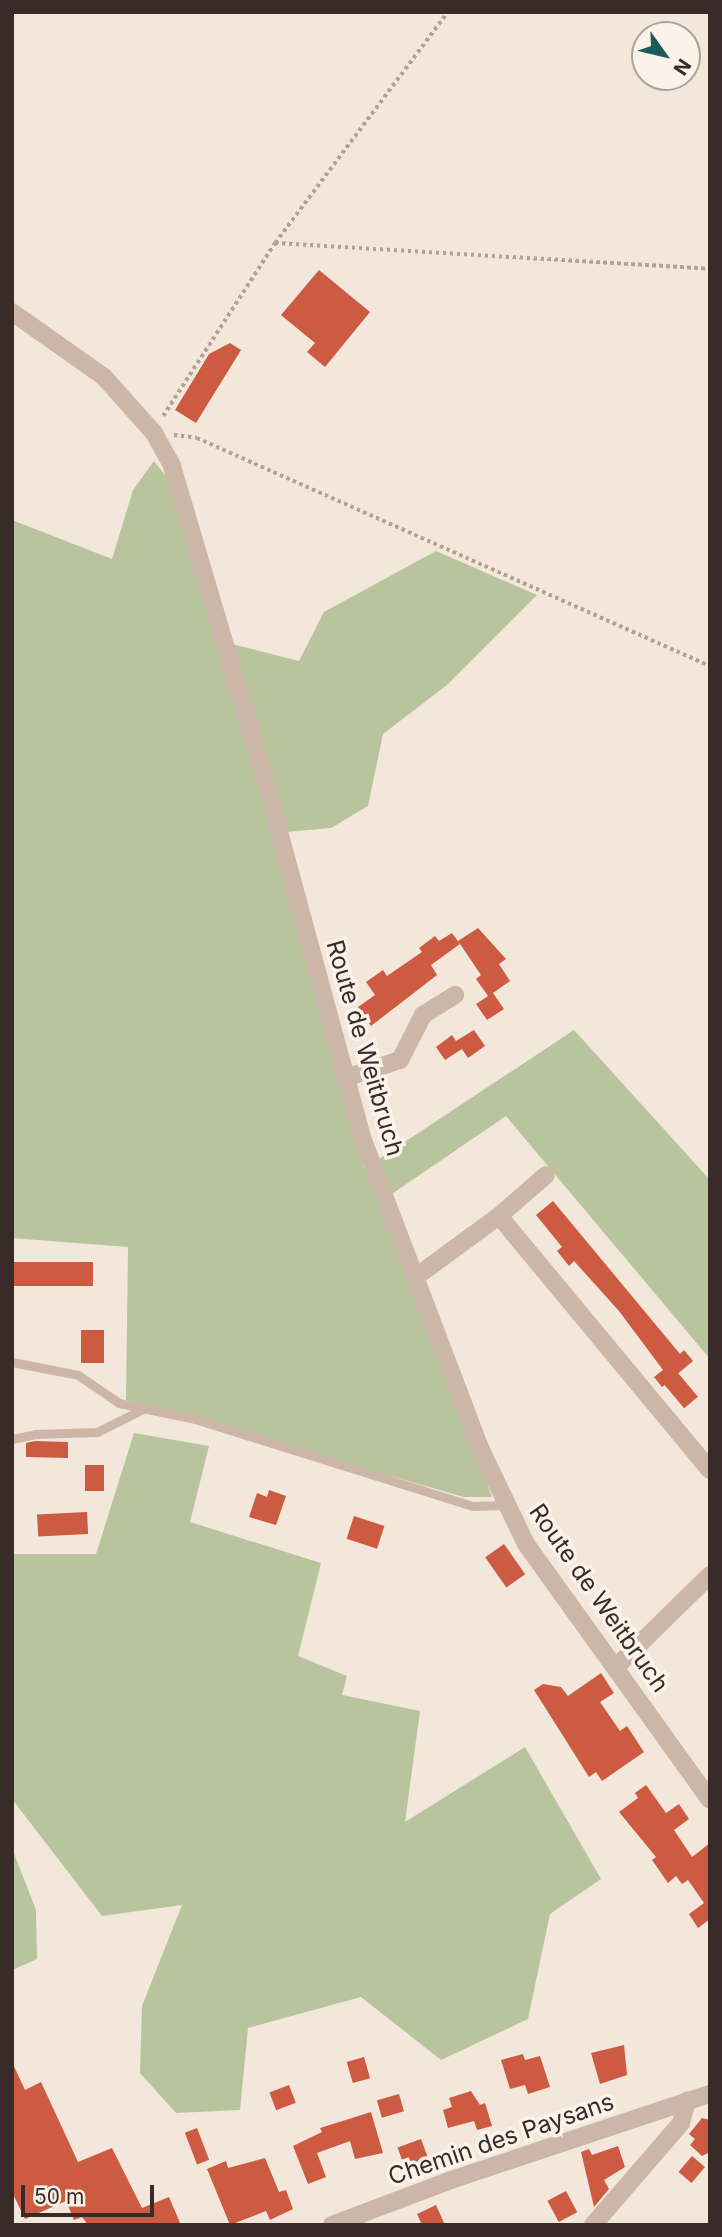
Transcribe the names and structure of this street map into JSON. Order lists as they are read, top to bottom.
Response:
{
  "streets": {
    "street": ["Route de Weitbruch", "Chemin des Paysans"]
  },
  "scale_bar": "50 m",
  "north": "bottom right"
}
